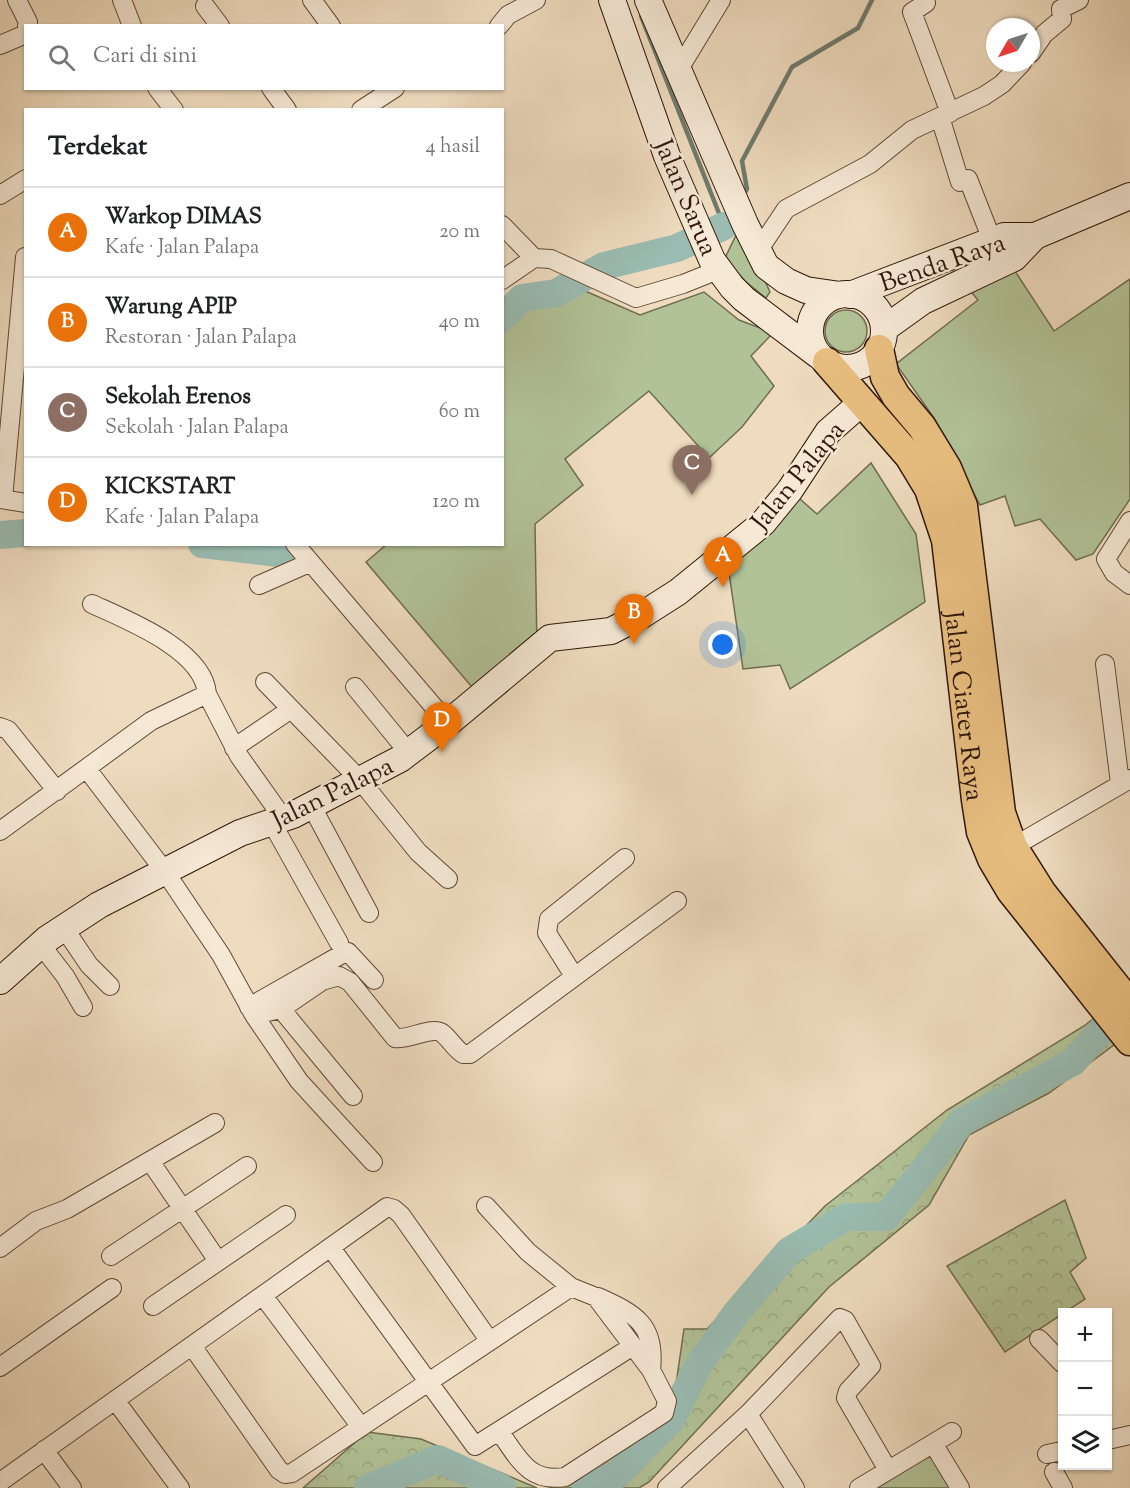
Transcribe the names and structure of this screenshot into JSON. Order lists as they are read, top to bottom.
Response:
{
  "streets": {
    "main road": ["Jalan Ciater Raya"],
    "street": ["Jalan Sarua", "Benda Raya", "Jalan Palapa"]
  },
  "crossings": [
    ["Jalan Sarua", "Benda Raya"],
    ["Jalan Sarua", "Jalan Ciater Raya"],
    ["Benda Raya", "Jalan Ciater Raya"],
    ["Jalan Palapa", "Jalan Ciater Raya"]
  ],
  "north": "bottom left",
  "page": {
    "search": "Cari di sini",
    "heading": ["Terdekat", "4 hasil"],
    "list": [
      {
        "mark": "A",
        "name": "Warkop DIMAS",
        "note": "Kafe · Jalan Palapa",
        "value": "20 m"
      },
      {
        "mark": "B",
        "name": "Warung APIP",
        "note": "Restoran · Jalan Palapa",
        "value": "40 m"
      },
      {
        "mark": "C",
        "name": "Sekolah Erenos",
        "note": "Sekolah · Jalan Palapa",
        "value": "60 m"
      },
      {
        "mark": "D",
        "name": "KICKSTART",
        "note": "Kafe · Jalan Palapa",
        "value": "120 m"
      }
    ],
    "pins": [
      "C",
      "A",
      "B",
      "D"
    ],
    "map_buttons": ["+", "−"]
  }
}
